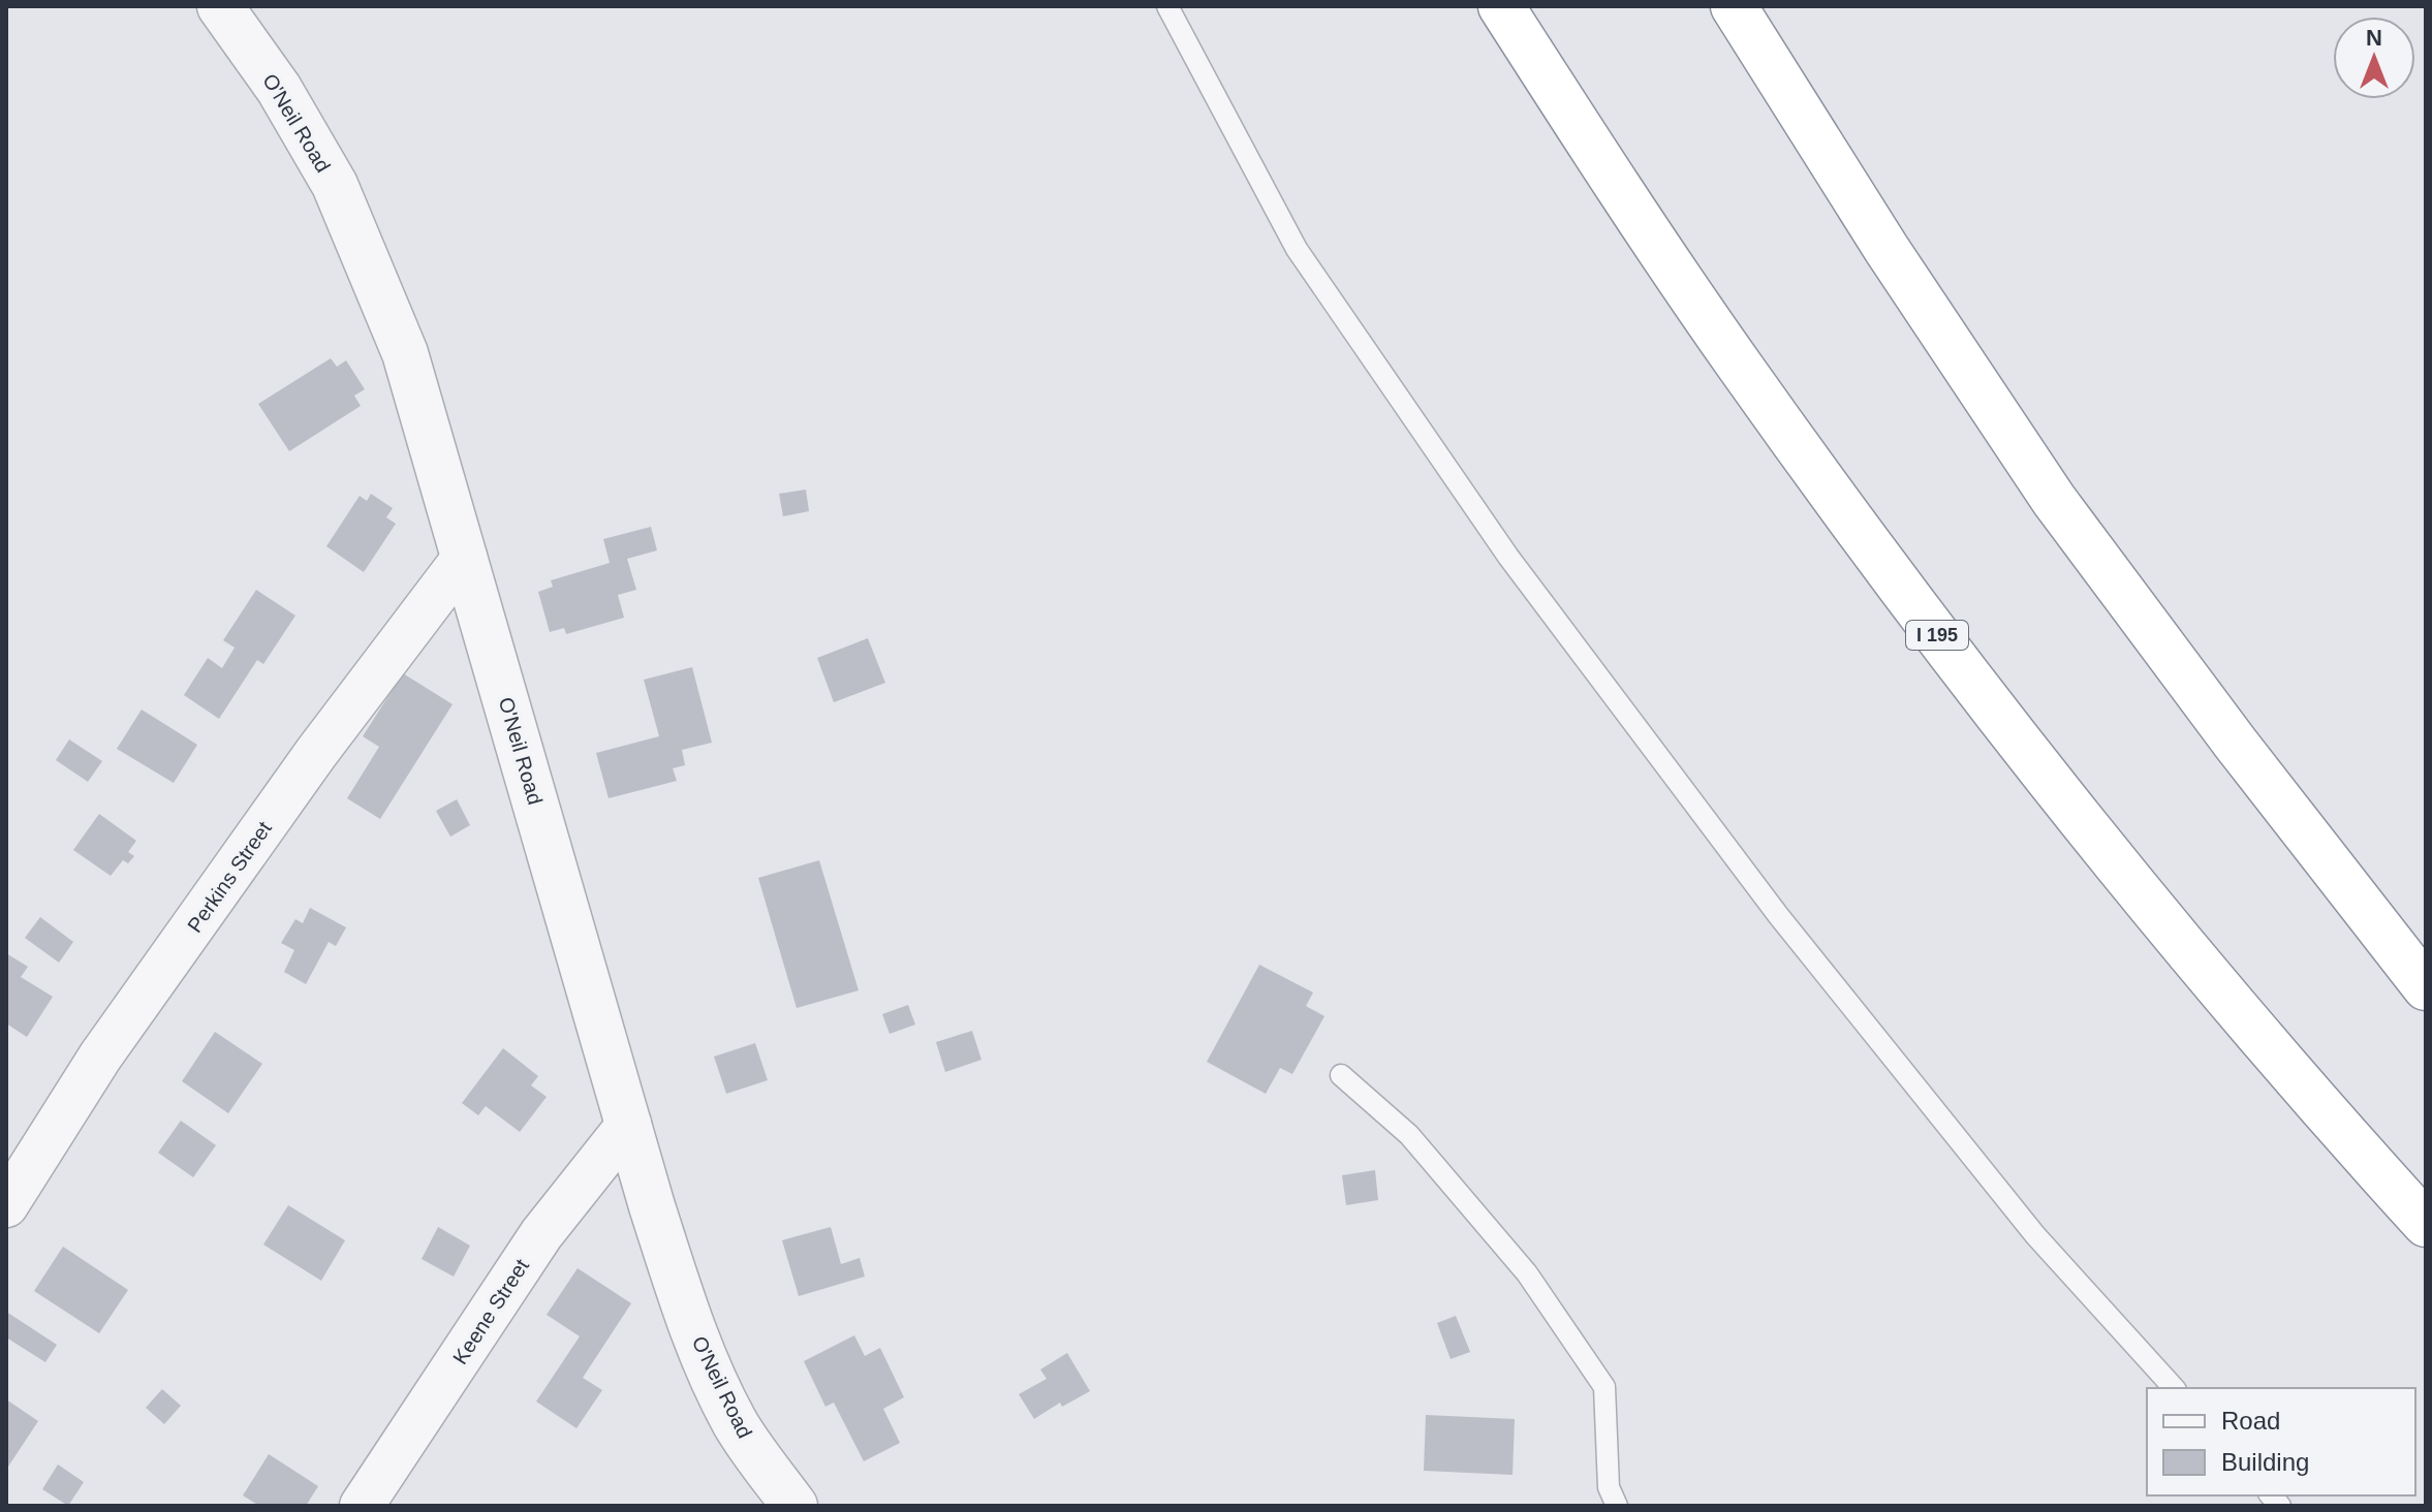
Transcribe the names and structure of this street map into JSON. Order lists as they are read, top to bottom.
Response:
{
  "streets": {
    "highway": ["I 195"],
    "street": ["O'Neil Road", "Perkins Street", "Keene Street"]
  },
  "crossings": [
    ["O'Neil Road", "Perkins Street"],
    ["O'Neil Road", "Keene Street"]
  ],
  "legend": ["Road", "Building"],
  "north": "top"
}
